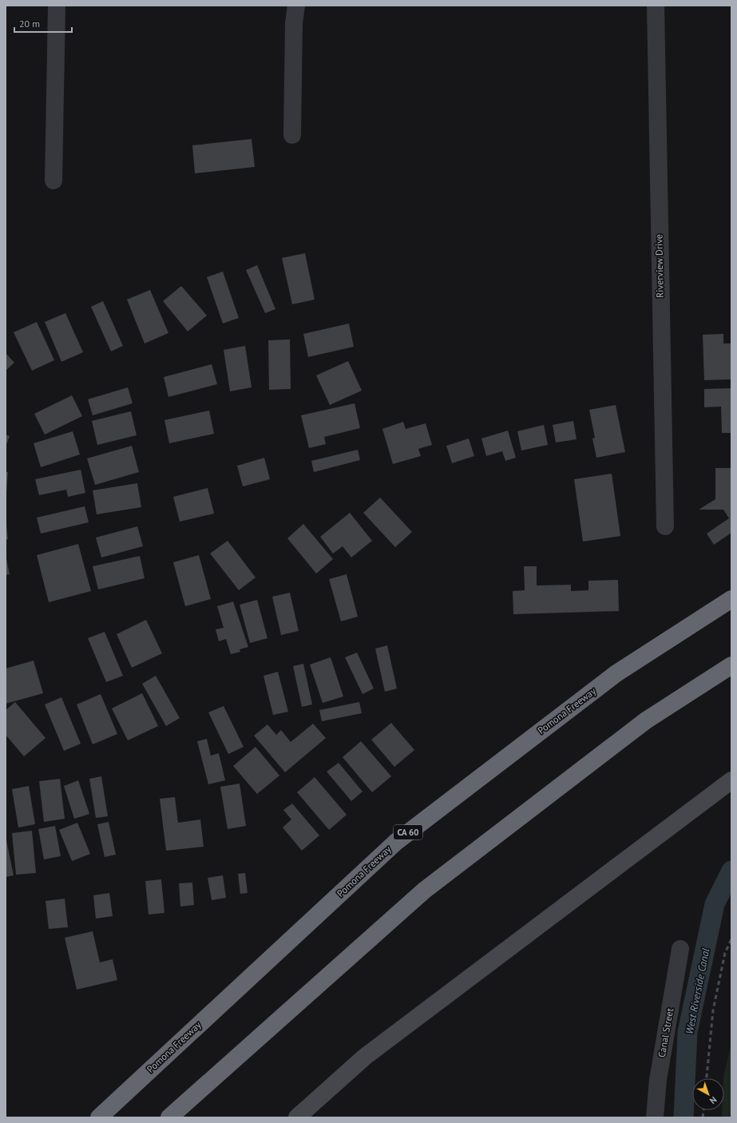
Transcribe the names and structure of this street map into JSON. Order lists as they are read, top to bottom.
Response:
{
  "streets": {
    "highway": ["Pomona Freeway", "CA 60"],
    "street": ["Riverview Drive", "Canal Street"]
  },
  "water": ["West Riverside Canal"],
  "scale_bar": "20 m",
  "north": "bottom right"
}
